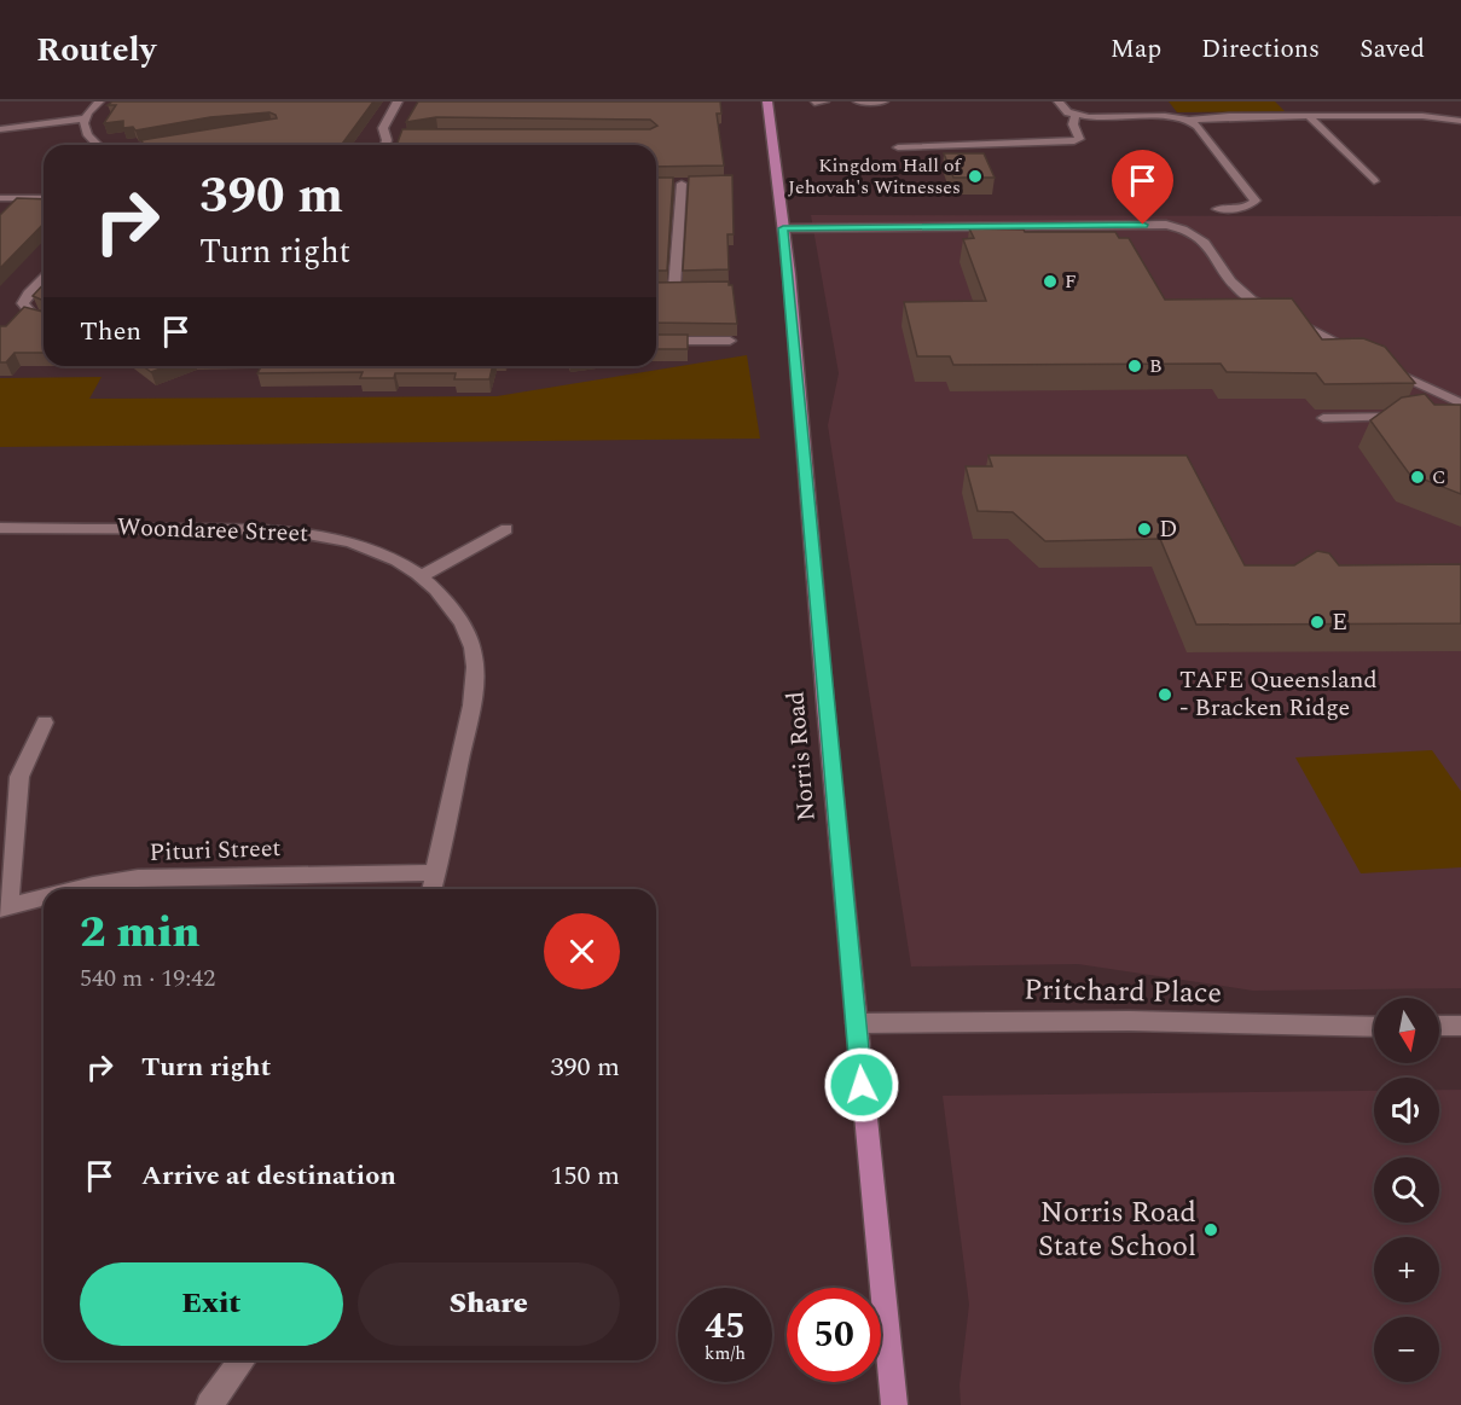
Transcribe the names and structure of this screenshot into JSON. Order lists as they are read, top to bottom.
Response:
{
  "streets": {
    "main road": ["Norris Road"],
    "street": ["Woondaree Street", "Pituri Street", "Pritchard Place"]
  },
  "crossings": [
    ["Woondaree Street", "Pituri Street"],
    ["Norris Road", "Pritchard Place"]
  ],
  "places": [
    "Kingdom Hall of Jehovah's Witnesses",
    "F",
    "B",
    "C",
    "D",
    "E",
    "TAFE Queensland - Bracken Ridge",
    "Norris Road State School"
  ],
  "north": "bottom",
  "page": {
    "header": "Routely",
    "nav": ["Map", "Directions", "Saved"],
    "turn": ["390 m", "Turn right"],
    "then": "Then",
    "heading": ["2 min", "540 m · 19:42"],
    "map_buttons": ["+", "−"],
    "list": [
      {
        "name": "Turn right",
        "value": "390 m"
      },
      {
        "name": "Arrive at destination",
        "value": "150 m"
      }
    ],
    "buttons": ["Exit", "Share"],
    "speed": "45 km/h",
    "limit": "50"
  }
}
